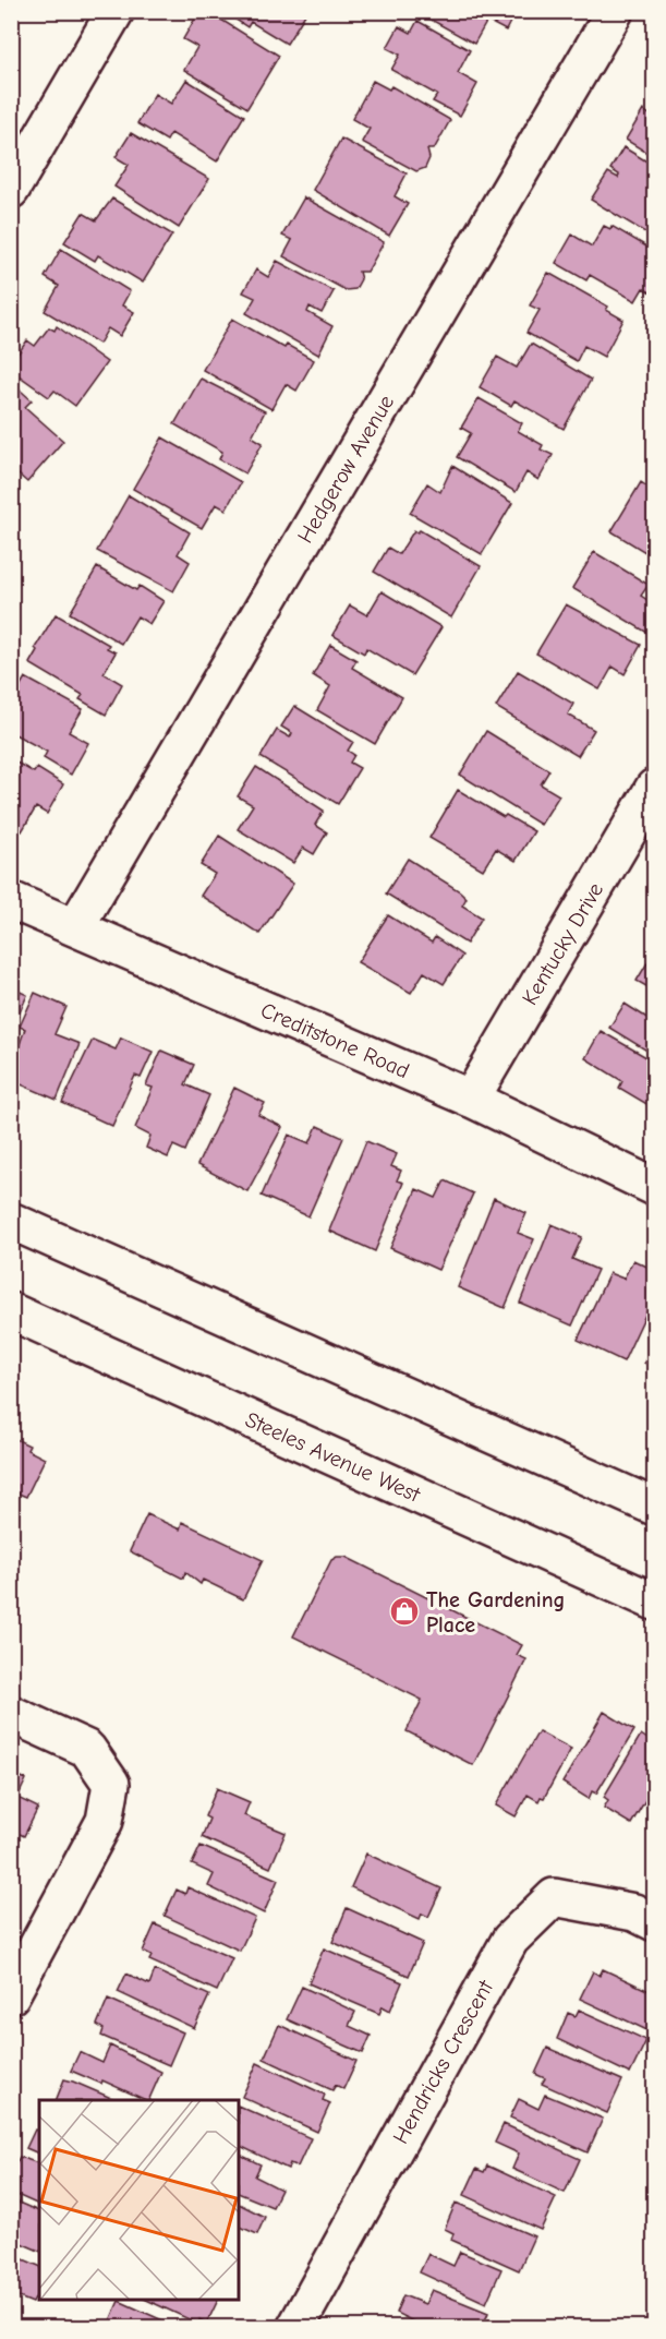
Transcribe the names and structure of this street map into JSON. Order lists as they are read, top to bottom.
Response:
{
  "streets": {
    "street": [
      "Hedgerow Avenue",
      "Kentucky Drive",
      "Creditstone Road",
      "Steeles Avenue West",
      "Hendricks Crescent"
    ]
  },
  "crossings": [
    ["Hedgerow Avenue", "Creditstone Road"],
    ["Kentucky Drive", "Creditstone Road"]
  ],
  "places": {
    "shop": ["The Gardening Place"]
  }
}
